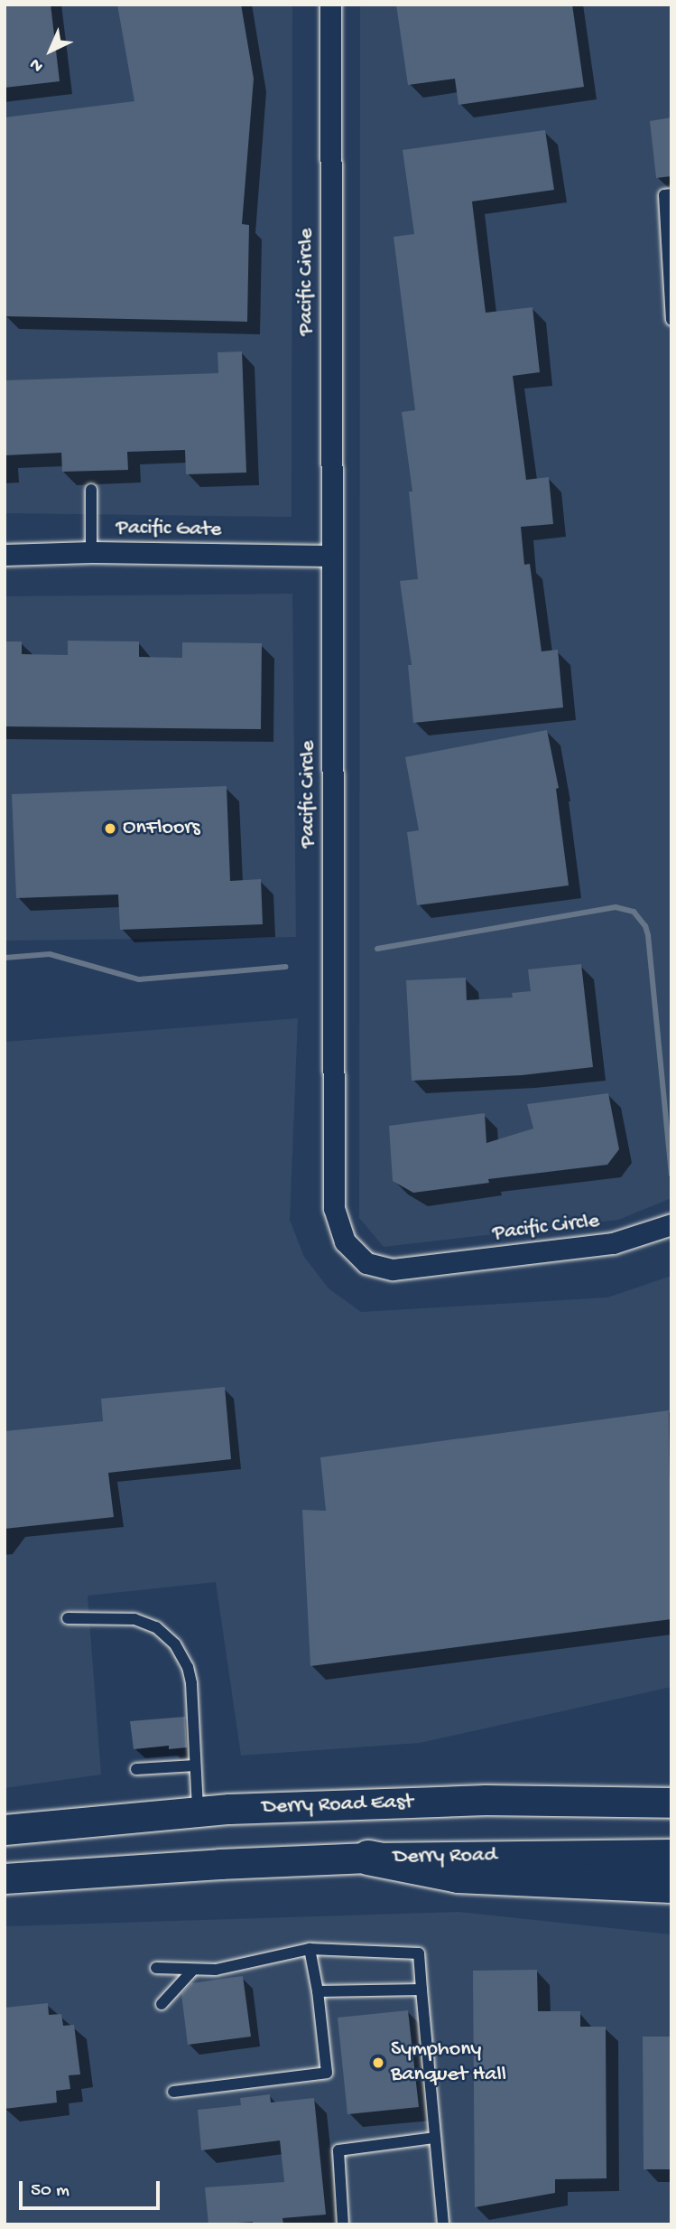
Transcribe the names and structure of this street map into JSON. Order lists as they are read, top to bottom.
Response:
{
  "streets": {
    "main road": ["Derry Road East", "Derry Road"],
    "street": ["Pacific Circle", "Pacific Gate"]
  },
  "crossings": [
    ["Pacific Circle", "Pacific Gate"]
  ],
  "places": ["OnFloors", "Symphony Banquet Hall"],
  "scale_bar": "50 m",
  "north": "bottom left"
}
